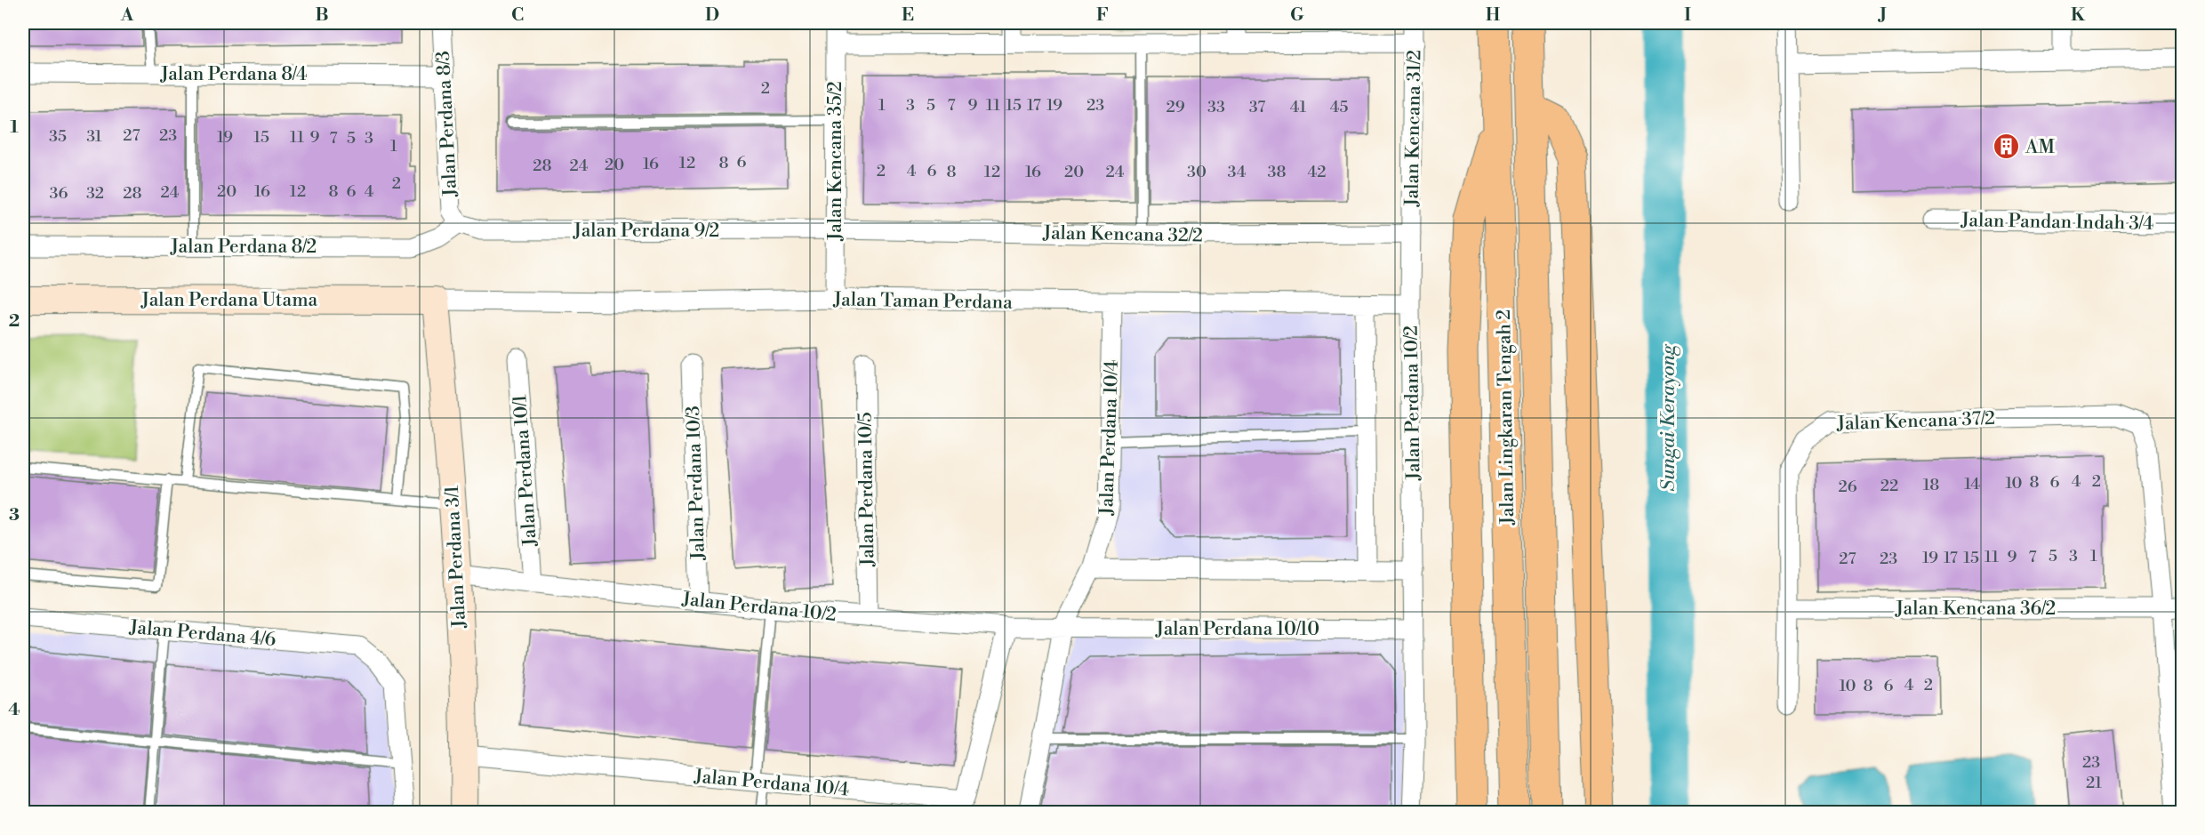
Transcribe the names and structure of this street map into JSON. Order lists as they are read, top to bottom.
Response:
{
  "streets": {
    "highway": ["Jalan Lingkaran Tengah 2"],
    "street": [
      "Jalan Perdana 8/4",
      "Jalan Perdana 8/3",
      "Jalan Kencana 31/2",
      "Jalan Kencana 35/2",
      "Jalan Pandan Indah 3/4",
      "Jalan Perdana 9/2",
      "Jalan Kencana 32/2",
      "Jalan Perdana 8/2",
      "Jalan Perdana Utama",
      "Jalan Taman Perdana",
      "Jalan Perdana 10/2",
      "Jalan Kencana 37/2",
      "Jalan Perdana 10/4",
      "Jalan Perdana 10/1",
      "Jalan Perdana 10/3",
      "Jalan Perdana 10/5",
      "Jalan Perdana 3/1",
      "Jalan Kencana 36/2",
      "Jalan Perdana 10/10",
      "Jalan Perdana 4/6"
    ]
  },
  "crossings": [
    ["Jalan Perdana 8/4", "Jalan Perdana 8/3"],
    ["Jalan Perdana 8/3", "Jalan Perdana 9/2"],
    ["Jalan Perdana 8/3", "Jalan Perdana 8/2"],
    ["Jalan Kencana 31/2", "Jalan Kencana 32/2"],
    ["Jalan Kencana 31/2", "Jalan Perdana 10/2"],
    ["Jalan Kencana 35/2", "Jalan Perdana 9/2"],
    ["Jalan Kencana 35/2", "Jalan Kencana 32/2"],
    ["Jalan Kencana 35/2", "Jalan Taman Perdana"],
    ["Jalan Perdana 9/2", "Jalan Kencana 32/2"],
    ["Jalan Perdana 9/2", "Jalan Perdana 8/2"],
    ["Jalan Kencana 32/2", "Jalan Perdana 10/2"],
    ["Jalan Perdana Utama", "Jalan Taman Perdana"],
    ["Jalan Perdana Utama", "Jalan Perdana 3/1"],
    ["Jalan Taman Perdana", "Jalan Perdana 10/2"],
    ["Jalan Taman Perdana", "Jalan Perdana 10/4"],
    ["Jalan Taman Perdana", "Jalan Perdana 3/1"],
    ["Jalan Perdana 10/2", "Jalan Perdana 10/4"],
    ["Jalan Perdana 10/2", "Jalan Perdana 10/1"],
    ["Jalan Perdana 10/2", "Jalan Perdana 10/3"],
    ["Jalan Perdana 10/2", "Jalan Perdana 10/5"],
    ["Jalan Perdana 10/2", "Jalan Perdana 3/1"],
    ["Jalan Perdana 10/2", "Jalan Perdana 10/10"],
    ["Jalan Kencana 37/2", "Jalan Kencana 36/2"],
    ["Jalan Perdana 10/4", "Jalan Perdana 3/1"],
    ["Jalan Perdana 10/4", "Jalan Perdana 10/10"]
  ],
  "water": ["Sungai Kerayong"],
  "places": {
    "building": ["AM"]
  },
  "house_numbers": [
    "2",
    "1",
    "3",
    "5",
    "7",
    "9",
    "11",
    "15",
    "17",
    "19",
    "23",
    "29",
    "33",
    "37",
    "41",
    "45",
    "27",
    "23",
    "35",
    "31",
    "19",
    "15",
    "11",
    "9",
    "7",
    "5",
    "3",
    "1",
    "6",
    "12",
    "8",
    "16",
    "20",
    "28",
    "24",
    "2",
    "4",
    "6",
    "8",
    "12",
    "16",
    "20",
    "24",
    "30",
    "34",
    "38",
    "42",
    "2",
    "20",
    "16",
    "12",
    "8",
    "6",
    "4",
    "24",
    "36",
    "32",
    "28",
    "4",
    "2",
    "8",
    "6",
    "10",
    "14",
    "18",
    "22",
    "26",
    "5",
    "3",
    "1",
    "11",
    "9",
    "7",
    "19",
    "17",
    "15",
    "27",
    "23",
    "4",
    "2",
    "10",
    "8",
    "6",
    "23",
    "21"
  ],
  "grid": {
    "columns": [
      "A",
      "B",
      "C",
      "D",
      "E",
      "F",
      "G",
      "H",
      "I",
      "J",
      "K"
    ],
    "rows": [
      "1",
      "2",
      "3",
      "4"
    ]
  }
}
